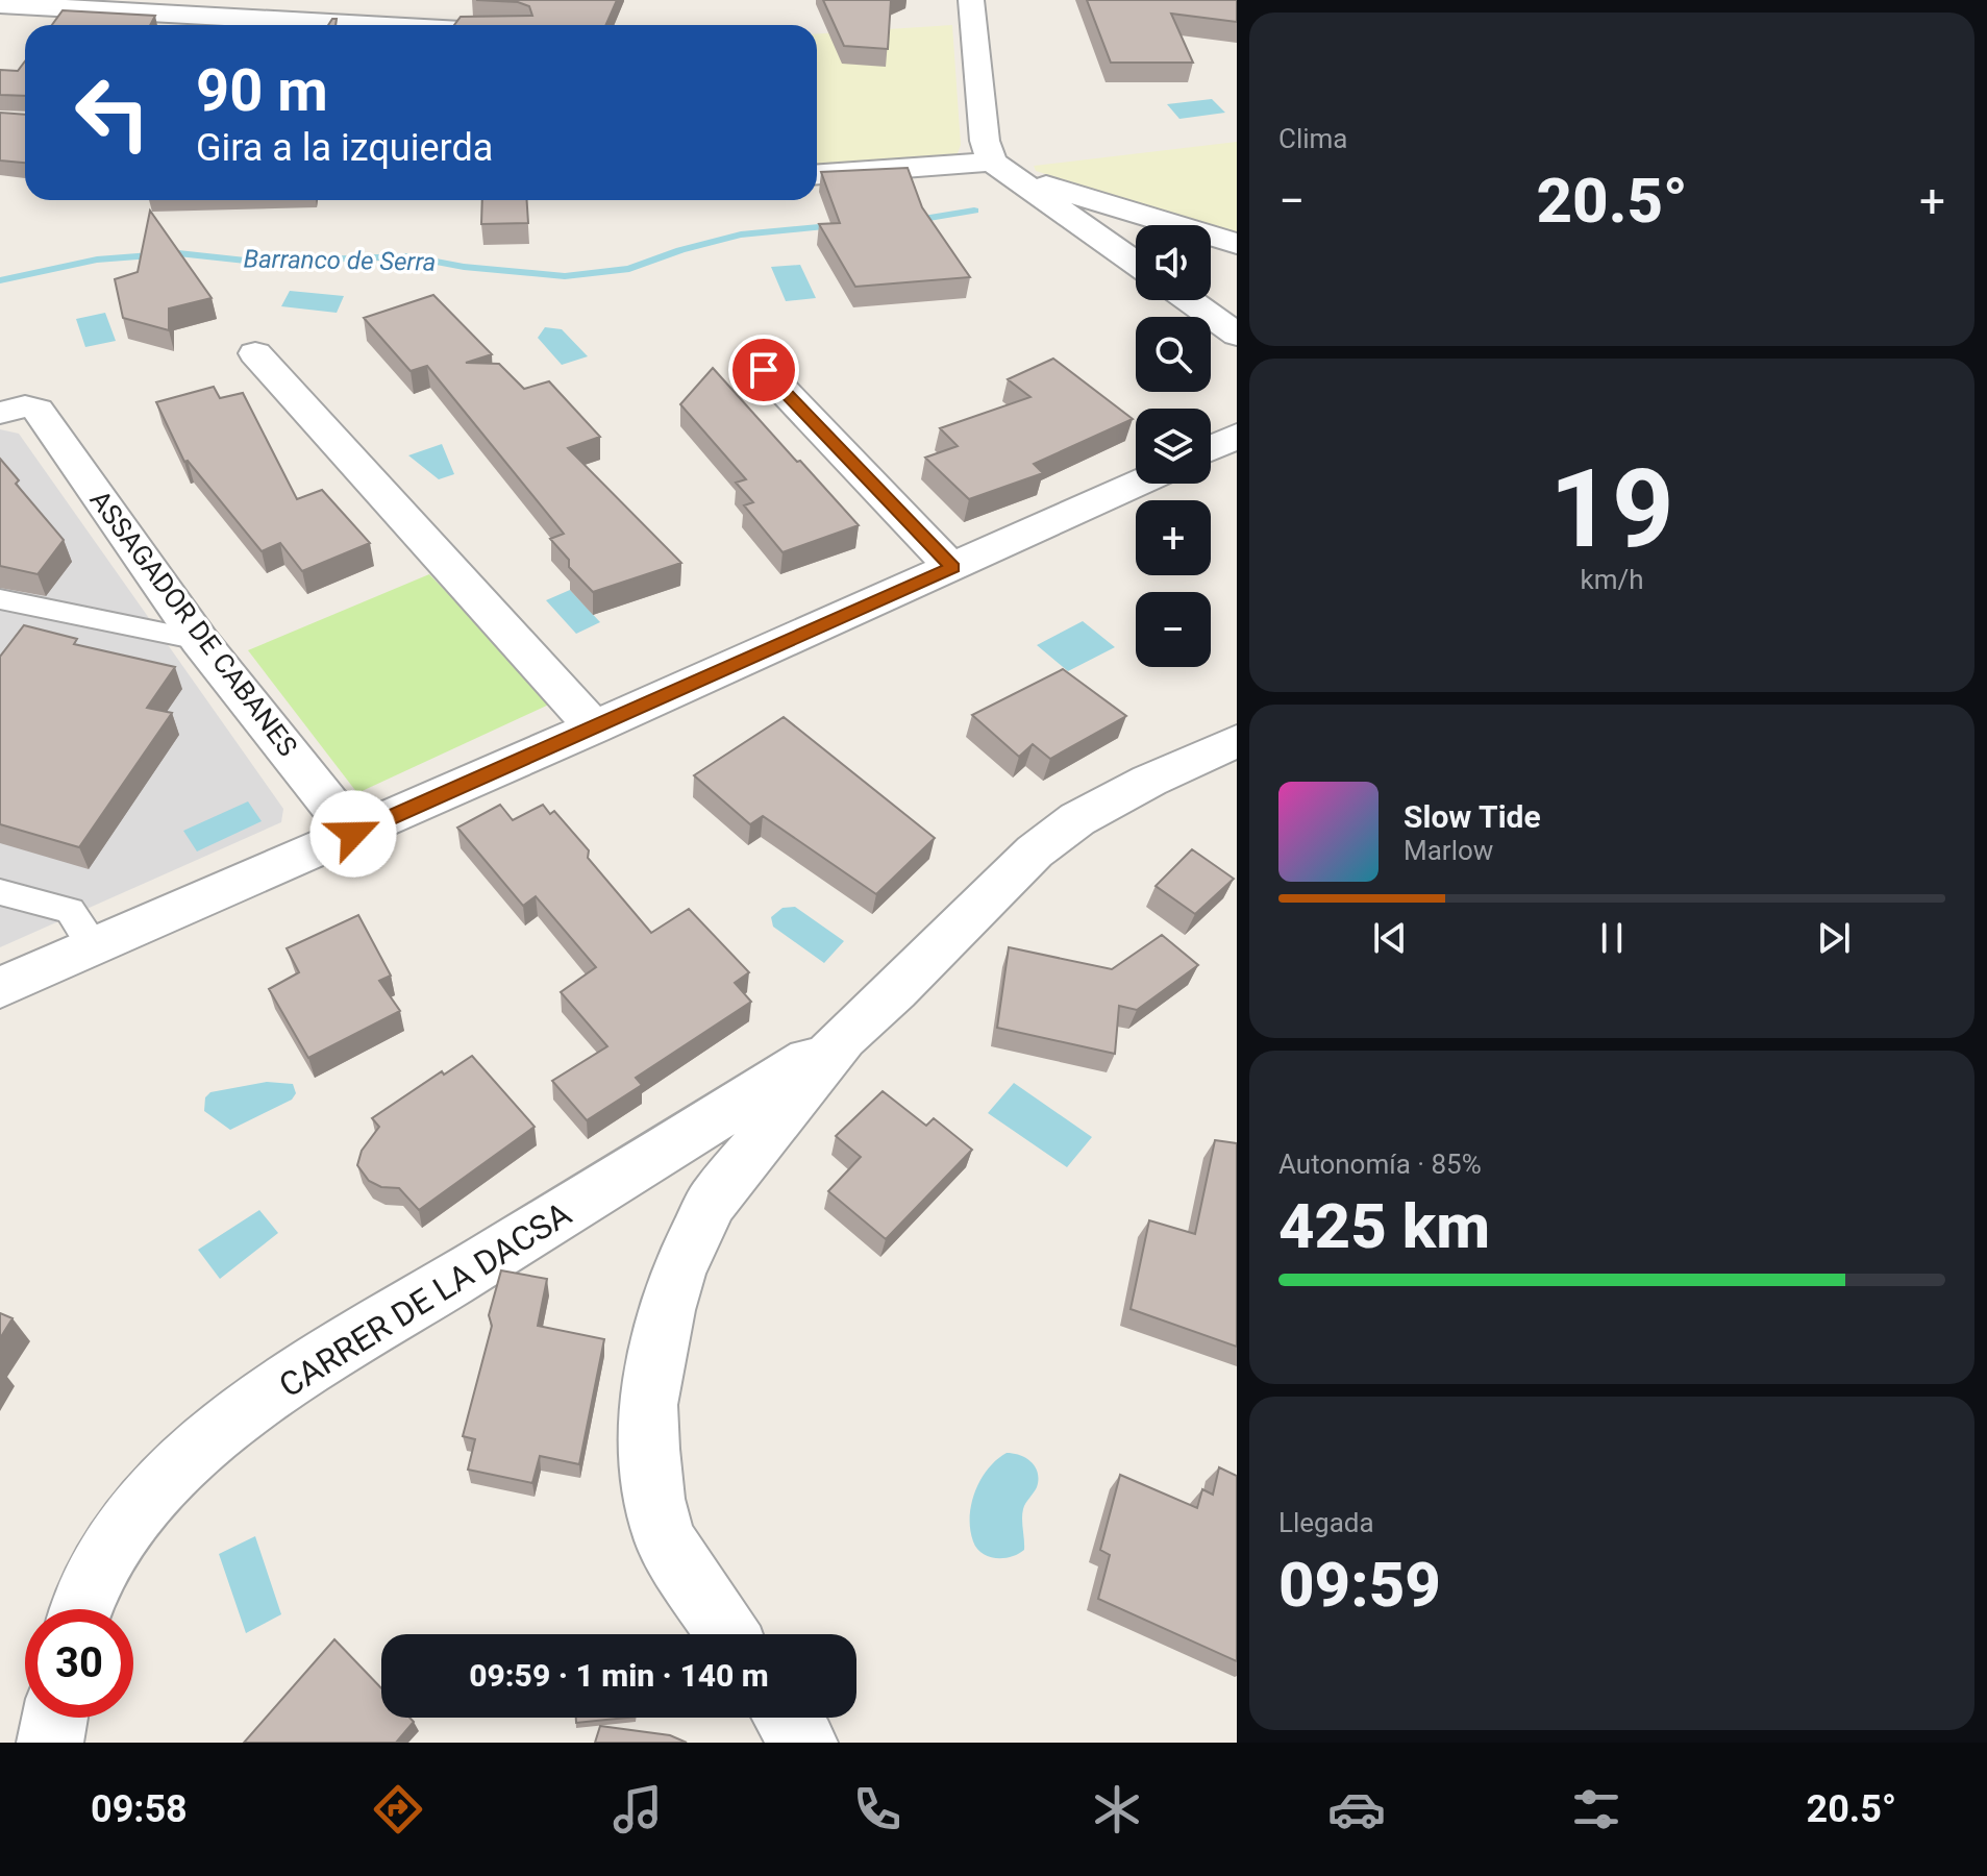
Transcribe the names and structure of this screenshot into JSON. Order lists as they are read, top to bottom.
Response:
{
  "streets": {
    "street": ["ASSAGADOR DE CABANES", "CARRER DE LA DACSA"]
  },
  "water": ["Barranco de Serra"],
  "page": {
    "tile": [
      "Clima",
      ["19", "km/h"],
      ["Autonomía · 85%", "425 km"],
      ["Llegada", "09:59"]
    ],
    "turn": ["90 m", "Gira a la izquierda"],
    "heat": ["−", "20.5°", "+"],
    "map_buttons": ["+", "−"],
    "song": ["Slow Tide", "Marlow"],
    "limit": "30",
    "trip": "09:59 · 1 min · 140 m",
    "tabs": ["09:58", "20.5°"]
  }
}
